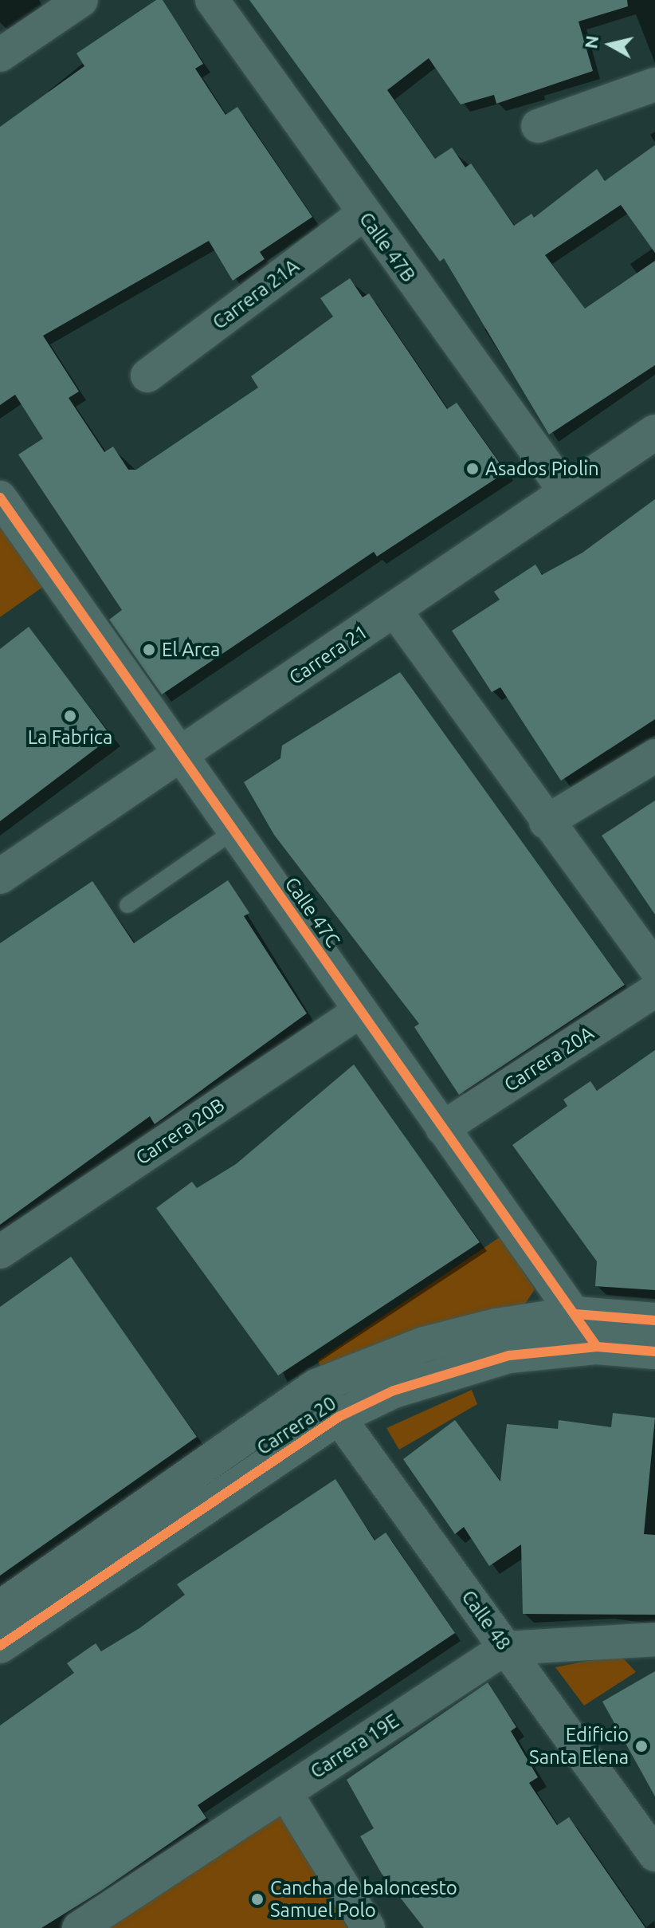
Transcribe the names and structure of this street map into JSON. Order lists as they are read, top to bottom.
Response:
{
  "streets": {
    "street": [
      "Calle 47B",
      "Carrera 21A",
      "Carrera 21",
      "Calle 47C",
      "Carrera 20A",
      "Carrera 20B",
      "Carrera 20",
      "Calle 48",
      "Carrera 19E"
    ]
  },
  "crossings": [
    ["Calle 47B", "Carrera 21A"],
    ["Calle 47B", "Carrera 21"],
    ["Carrera 21", "Calle 47C"],
    ["Calle 47C", "Carrera 20A"],
    ["Calle 47C", "Carrera 20B"],
    ["Calle 47C", "Carrera 20"],
    ["Carrera 20", "Calle 48"],
    ["Calle 48", "Carrera 19E"]
  ],
  "places": [
    "Asados Piolin",
    "El Arca",
    "La Fabrica",
    "Edificio Santa Elena",
    "Cancha de baloncesto Samuel Polo"
  ],
  "north": "left"
}
